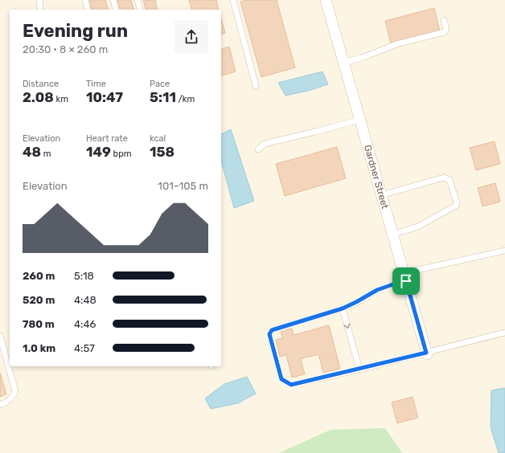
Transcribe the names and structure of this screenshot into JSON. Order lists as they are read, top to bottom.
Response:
{
  "streets": {
    "street": ["Gardner Street"]
  },
  "page": {
    "heading": ["Evening run", "20:30 · 8 × 260 m"],
    "stats": [
      ["Distance", "2.08 km"],
      ["Time", "10:47"],
      ["Pace", "5:11 /km"],
      ["Elevation", "48 m"],
      ["Heart rate", "149 bpm"],
      ["kcal", "158"]
    ],
    "chart": ["Elevation", "101–105 m"],
    "list": [
      {
        "name": "260 m",
        "note": "5:18"
      },
      {
        "name": "520 m",
        "note": "4:48"
      },
      {
        "name": "780 m",
        "note": "4:46"
      },
      {
        "name": "1.0 km",
        "note": "4:57"
      }
    ]
  }
}
